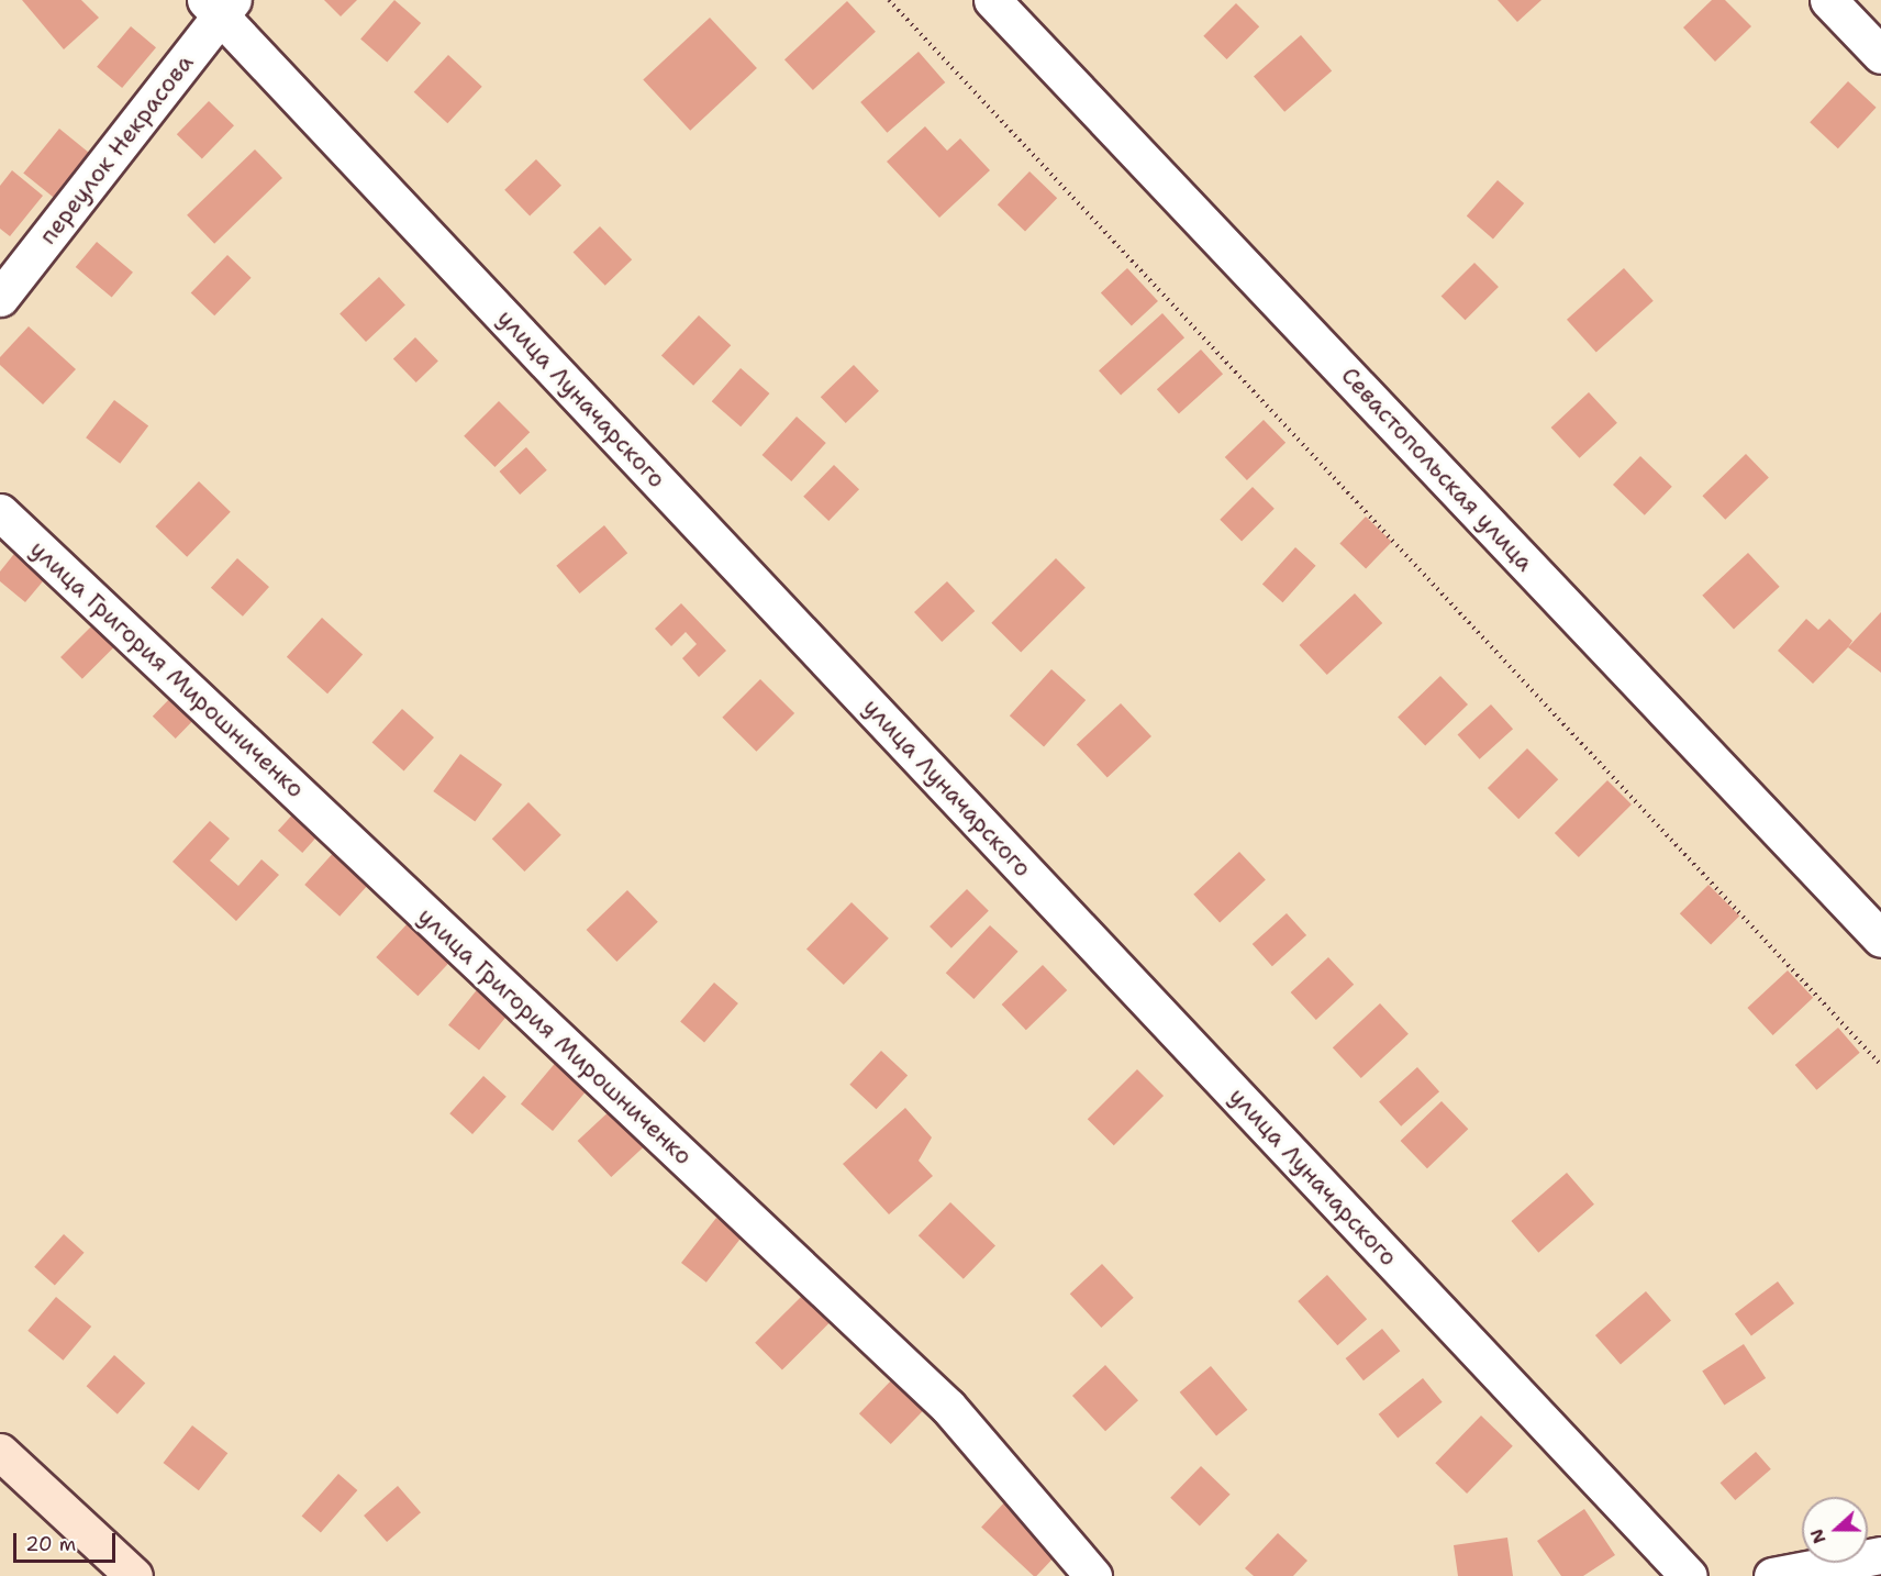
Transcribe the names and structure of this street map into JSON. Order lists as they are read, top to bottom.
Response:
{
  "streets": {
    "street": [
      "переулок Некрасова",
      "улица Луначарского",
      "Севастопольская улица",
      "улица Григория Мирошниченко"
    ]
  },
  "crossings": [
    ["переулок Некрасова", "улица Луначарского"]
  ],
  "scale_bar": "20 m",
  "north": "left"
}
